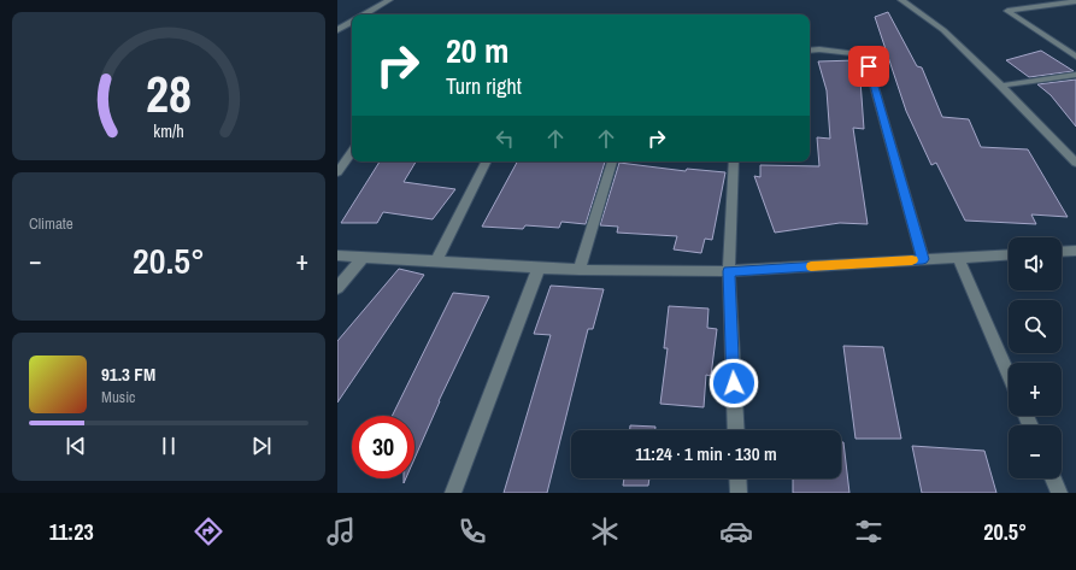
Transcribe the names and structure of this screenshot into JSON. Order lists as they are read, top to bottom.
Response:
{
  "page": {
    "turn": ["20 m", "Turn right"],
    "tile": "Climate",
    "map_buttons": ["+", "−"],
    "heat": ["−", "20.5°", "+"],
    "song": ["91.3 FM", "Music"],
    "limit": "30",
    "trip": "11:24 · 1 min · 130 m",
    "tabs": ["11:23", "20.5°"],
    "gauge": ["28", "km/h"]
  }
}
